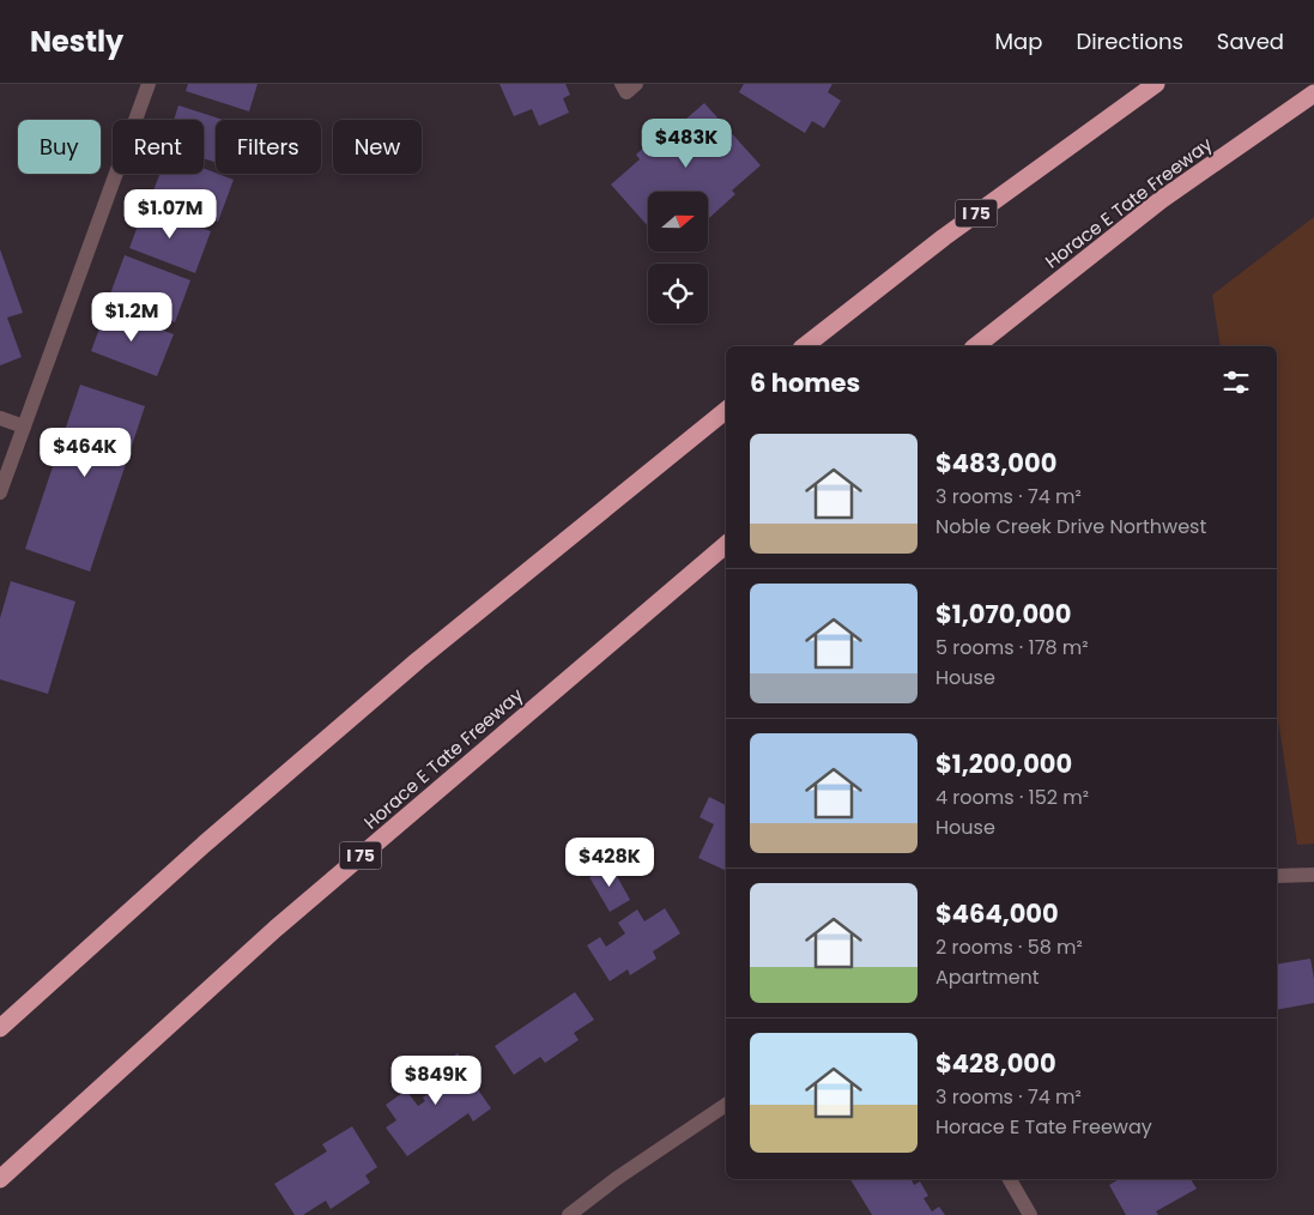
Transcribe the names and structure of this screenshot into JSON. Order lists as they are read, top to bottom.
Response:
{
  "streets": {
    "highway": ["Horace E Tate Freeway", "I 75"]
  },
  "north": "right",
  "page": {
    "header": "Nestly",
    "nav": ["Map", "Directions", "Saved"],
    "price": [
      "$483K",
      "$1.07M",
      "$1.2M",
      "$464K",
      "$428K",
      "$849K"
    ],
    "chip": [
      "Buy",
      "Rent",
      "Filters",
      "New"
    ],
    "heading": "6 homes",
    "list": [
      {
        "name": "$483,000",
        "note": "3 rooms · 74 m² · Noble Creek Drive Northwest"
      },
      {
        "name": "$1,070,000",
        "note": "5 rooms · 178 m² · House"
      },
      {
        "name": "$1,200,000",
        "note": "4 rooms · 152 m² · House"
      },
      {
        "name": "$464,000",
        "note": "2 rooms · 58 m² · Apartment"
      },
      {
        "name": "$428,000",
        "note": "3 rooms · 74 m² · Horace E Tate Freeway"
      }
    ]
  }
}
